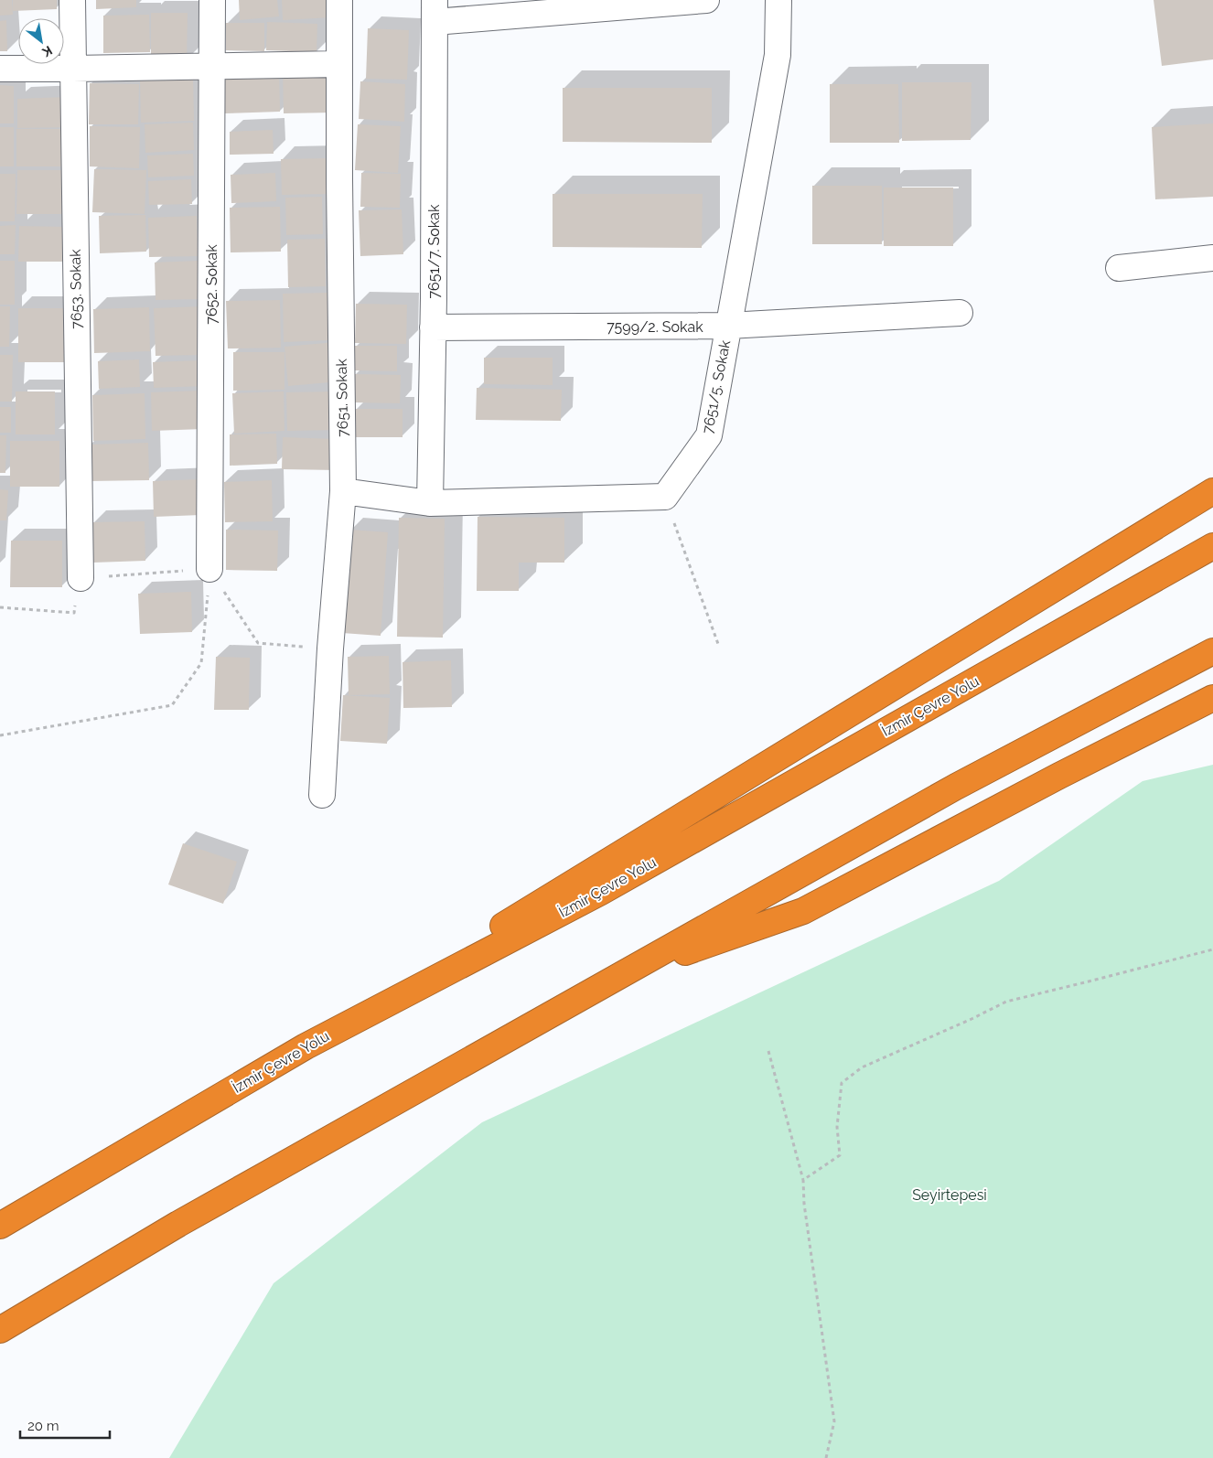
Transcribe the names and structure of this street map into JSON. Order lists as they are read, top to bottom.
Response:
{
  "streets": {
    "highway": ["İzmir Çevre Yolu"],
    "street": [
      "7651/7. Sokak",
      "7652. Sokak",
      "7653. Sokak",
      "7599/2. Sokak",
      "7651/5. Sokak",
      "7651. Sokak"
    ]
  },
  "crossings": [
    ["7651/7. Sokak", "7599/2. Sokak"],
    ["7599/2. Sokak", "7651/5. Sokak"]
  ],
  "parks": ["Seyirtepesi"],
  "scale_bar": "20 m",
  "north": "bottom right"
}
